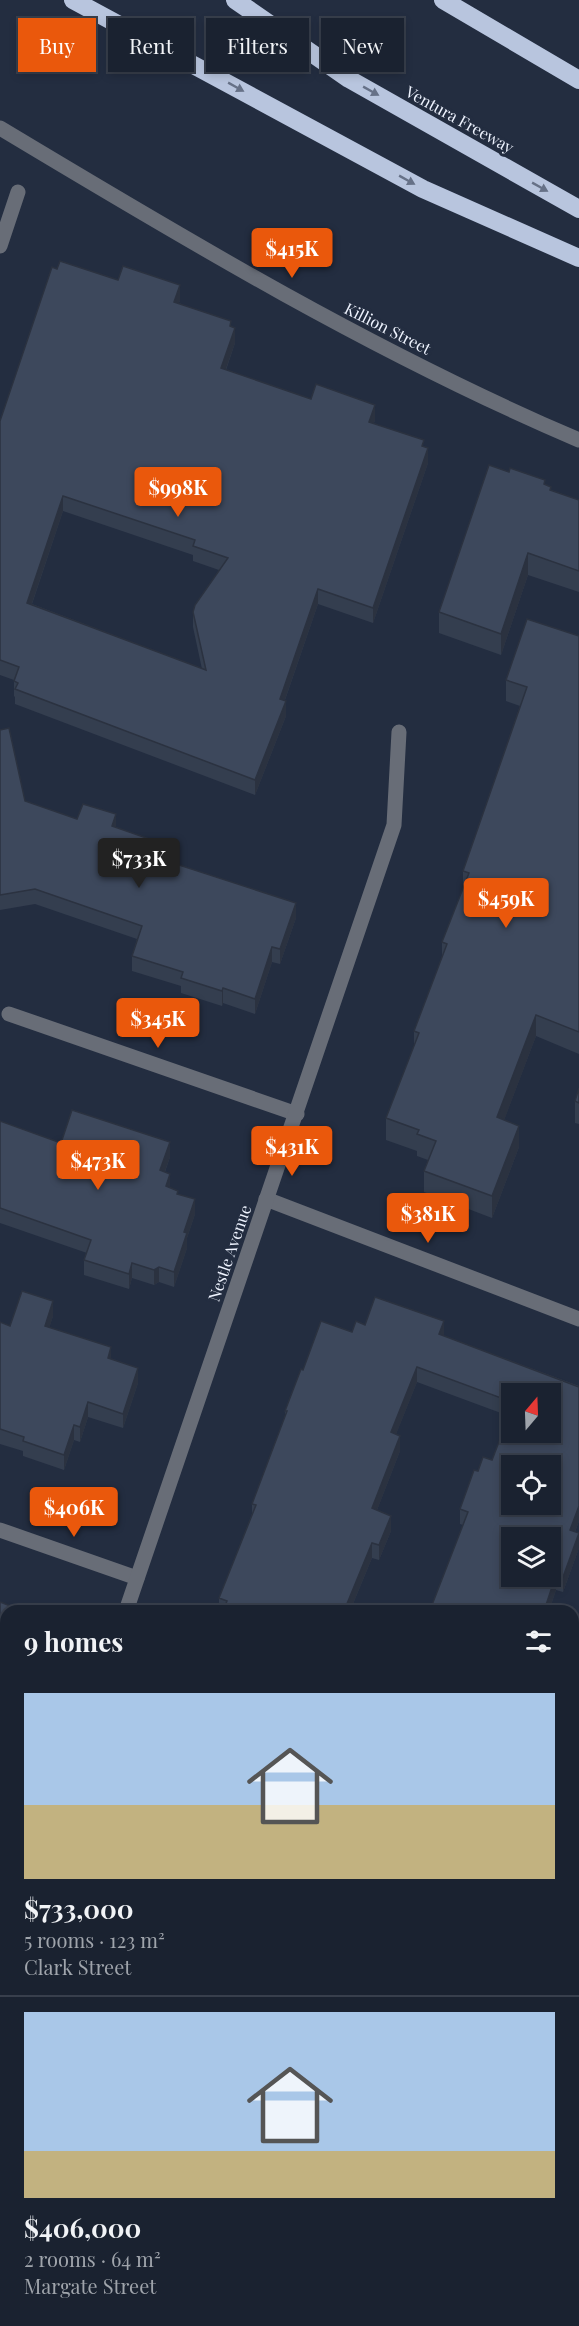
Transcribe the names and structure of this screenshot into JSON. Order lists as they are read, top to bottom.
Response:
{
  "streets": {
    "highway": ["Ventura Freeway"],
    "street": ["Killion Street", "Nestle Avenue"]
  },
  "north": "top",
  "page": {
    "chip": [
      "Buy",
      "Rent",
      "Filters",
      "New"
    ],
    "price": [
      "$415K",
      "$998K",
      "$733K",
      "$459K",
      "$345K",
      "$431K",
      "$473K",
      "$381K",
      "$406K"
    ],
    "heading": "9 homes",
    "list": [
      {
        "name": "$733,000",
        "note": "5 rooms · 123 m² · Clark Street"
      },
      {
        "name": "$406,000",
        "note": "2 rooms · 64 m² · Margate Street"
      }
    ]
  }
}
